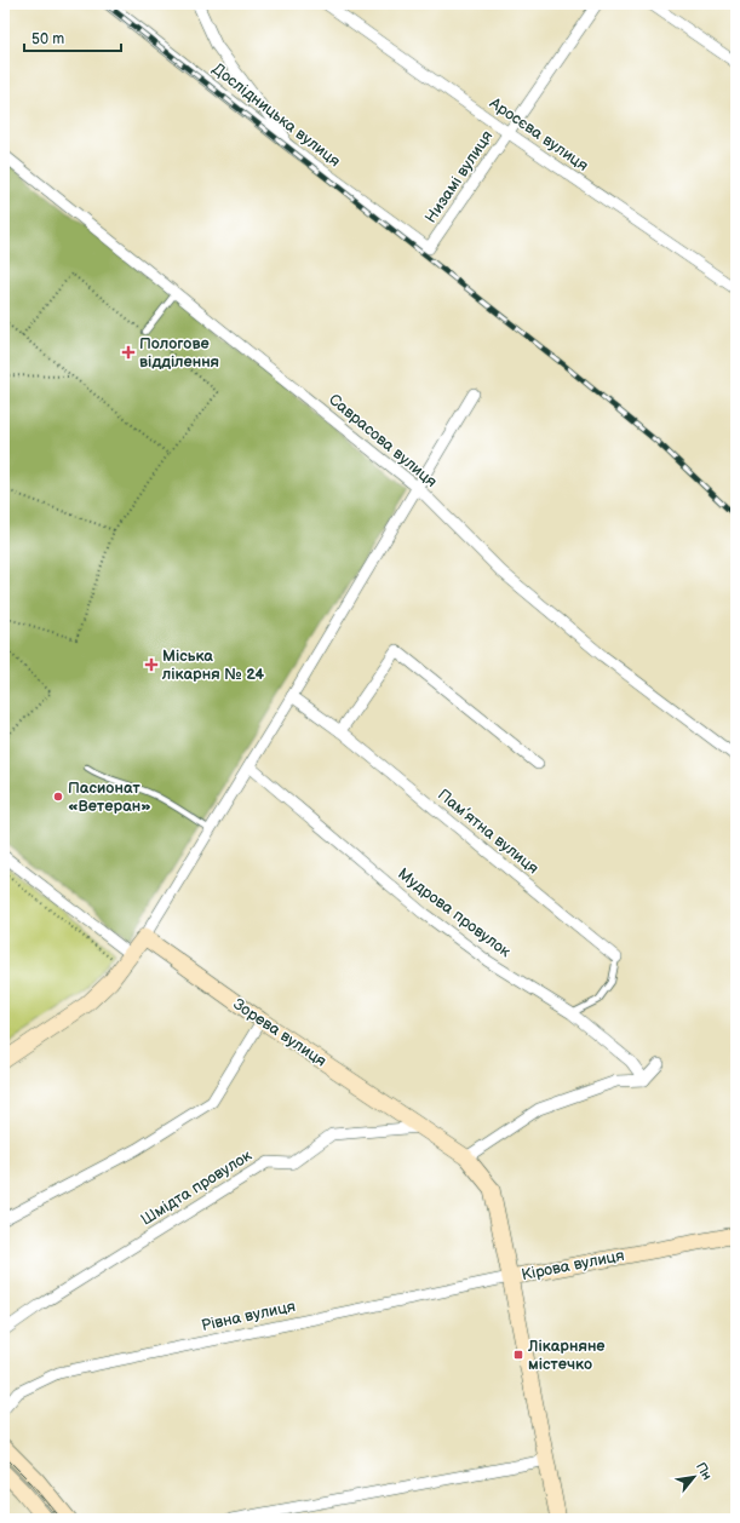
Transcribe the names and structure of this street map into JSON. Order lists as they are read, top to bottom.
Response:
{
  "streets": {
    "street": [
      "Дослідницька вулиця",
      "Аросєва вулиця",
      "Низамі вулиця",
      "Саврасова вулиця",
      "Пам’ятна вулиця",
      "Мудрова провулок",
      "Зорева вулиця",
      "Шмідта провулок",
      "Кірова вулиця",
      "Рівна вулиця"
    ]
  },
  "crossings": [
    ["Дослідницька вулиця", "Низамі вулиця"],
    ["Аросєва вулиця", "Низамі вулиця"],
    ["Зорева вулиця", "Шмідта провулок"],
    ["Зорева вулиця", "Кірова вулиця"],
    ["Зорева вулиця", "Рівна вулиця"],
    ["Кірова вулиця", "Рівна вулиця"]
  ],
  "places": {
    "health": ["Пологове відділення", "Міська лікарня № 24"],
    "other": ["Пасионат «Ветеран»"],
    "transit": ["Лікарняне містечко"]
  },
  "scale_bar": "50 m",
  "north": "top right"
}
